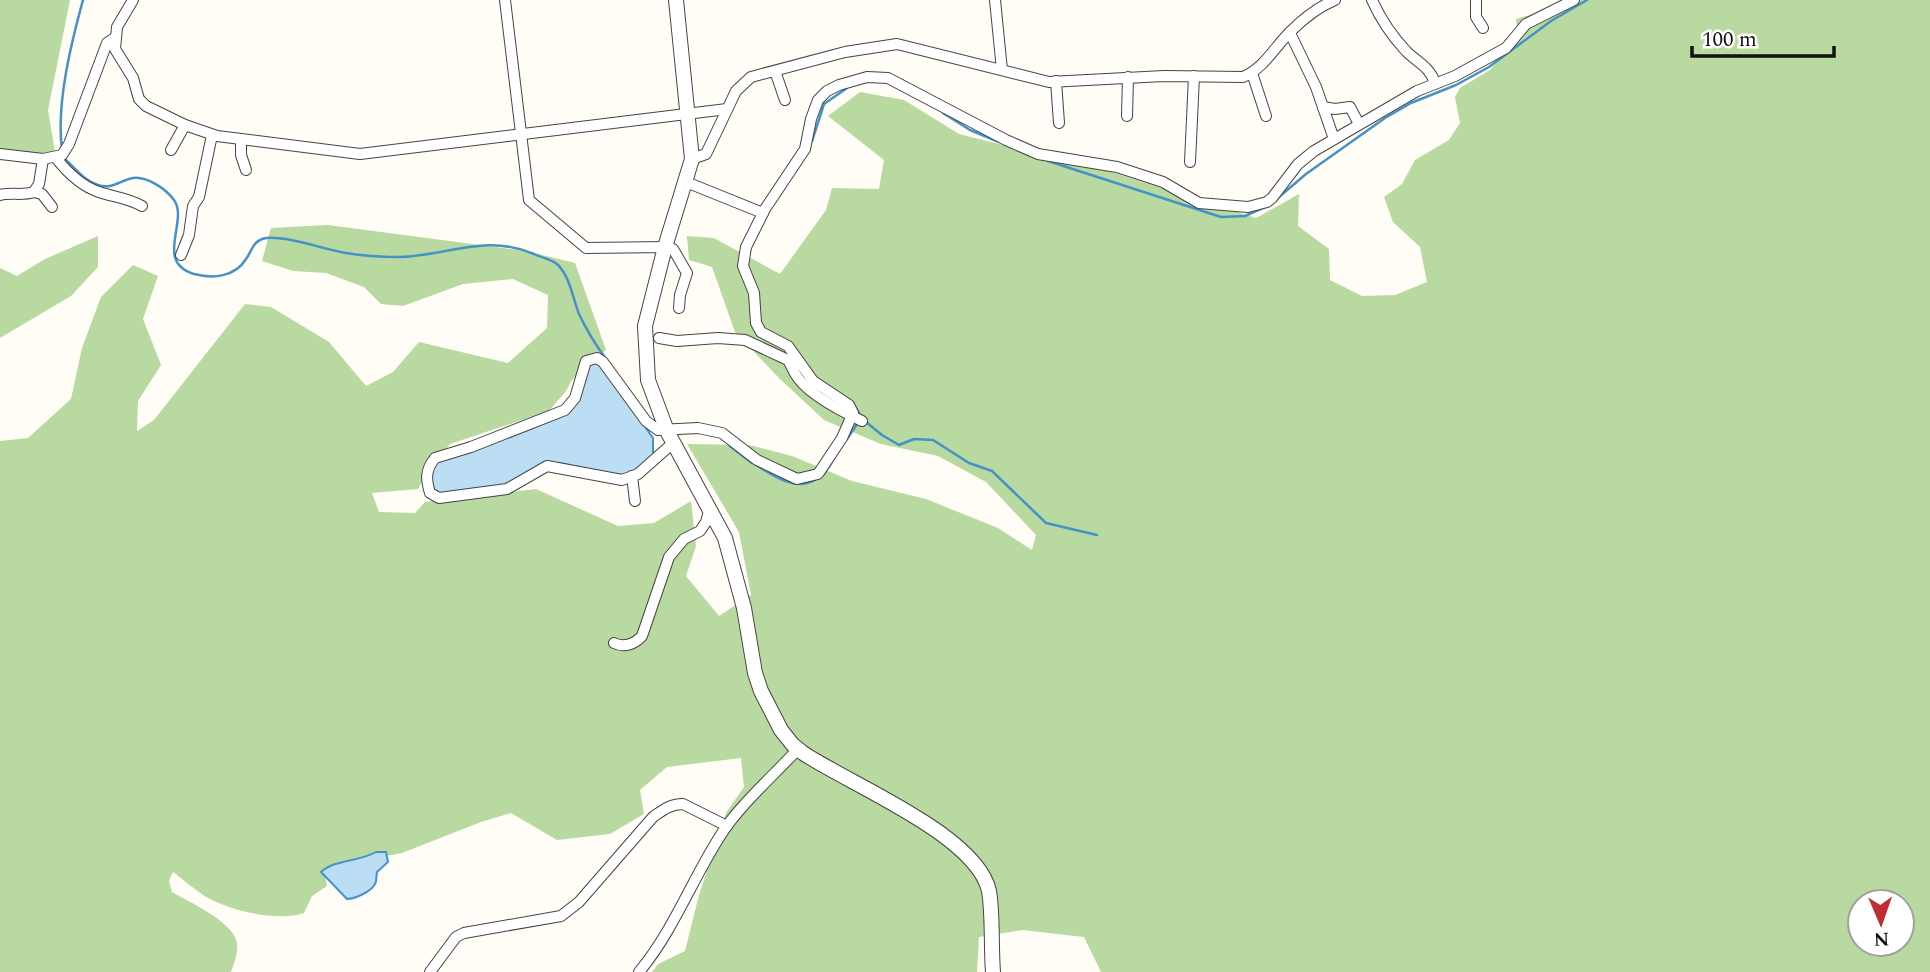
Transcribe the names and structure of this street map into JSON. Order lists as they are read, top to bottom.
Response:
{
  "scale_bar": "100 m",
  "north": "bottom"
}
